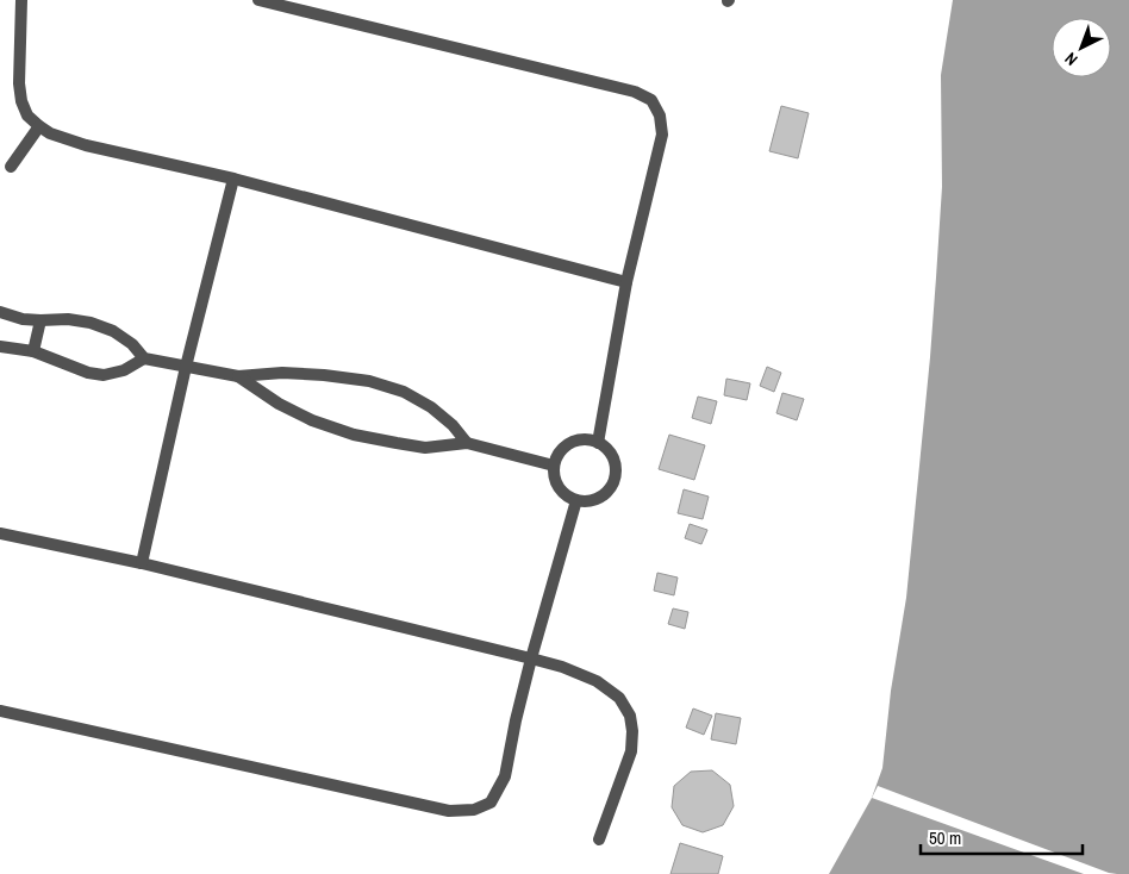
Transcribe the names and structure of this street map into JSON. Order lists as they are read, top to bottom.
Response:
{
  "scale_bar": "50 m",
  "north": "bottom left"
}
